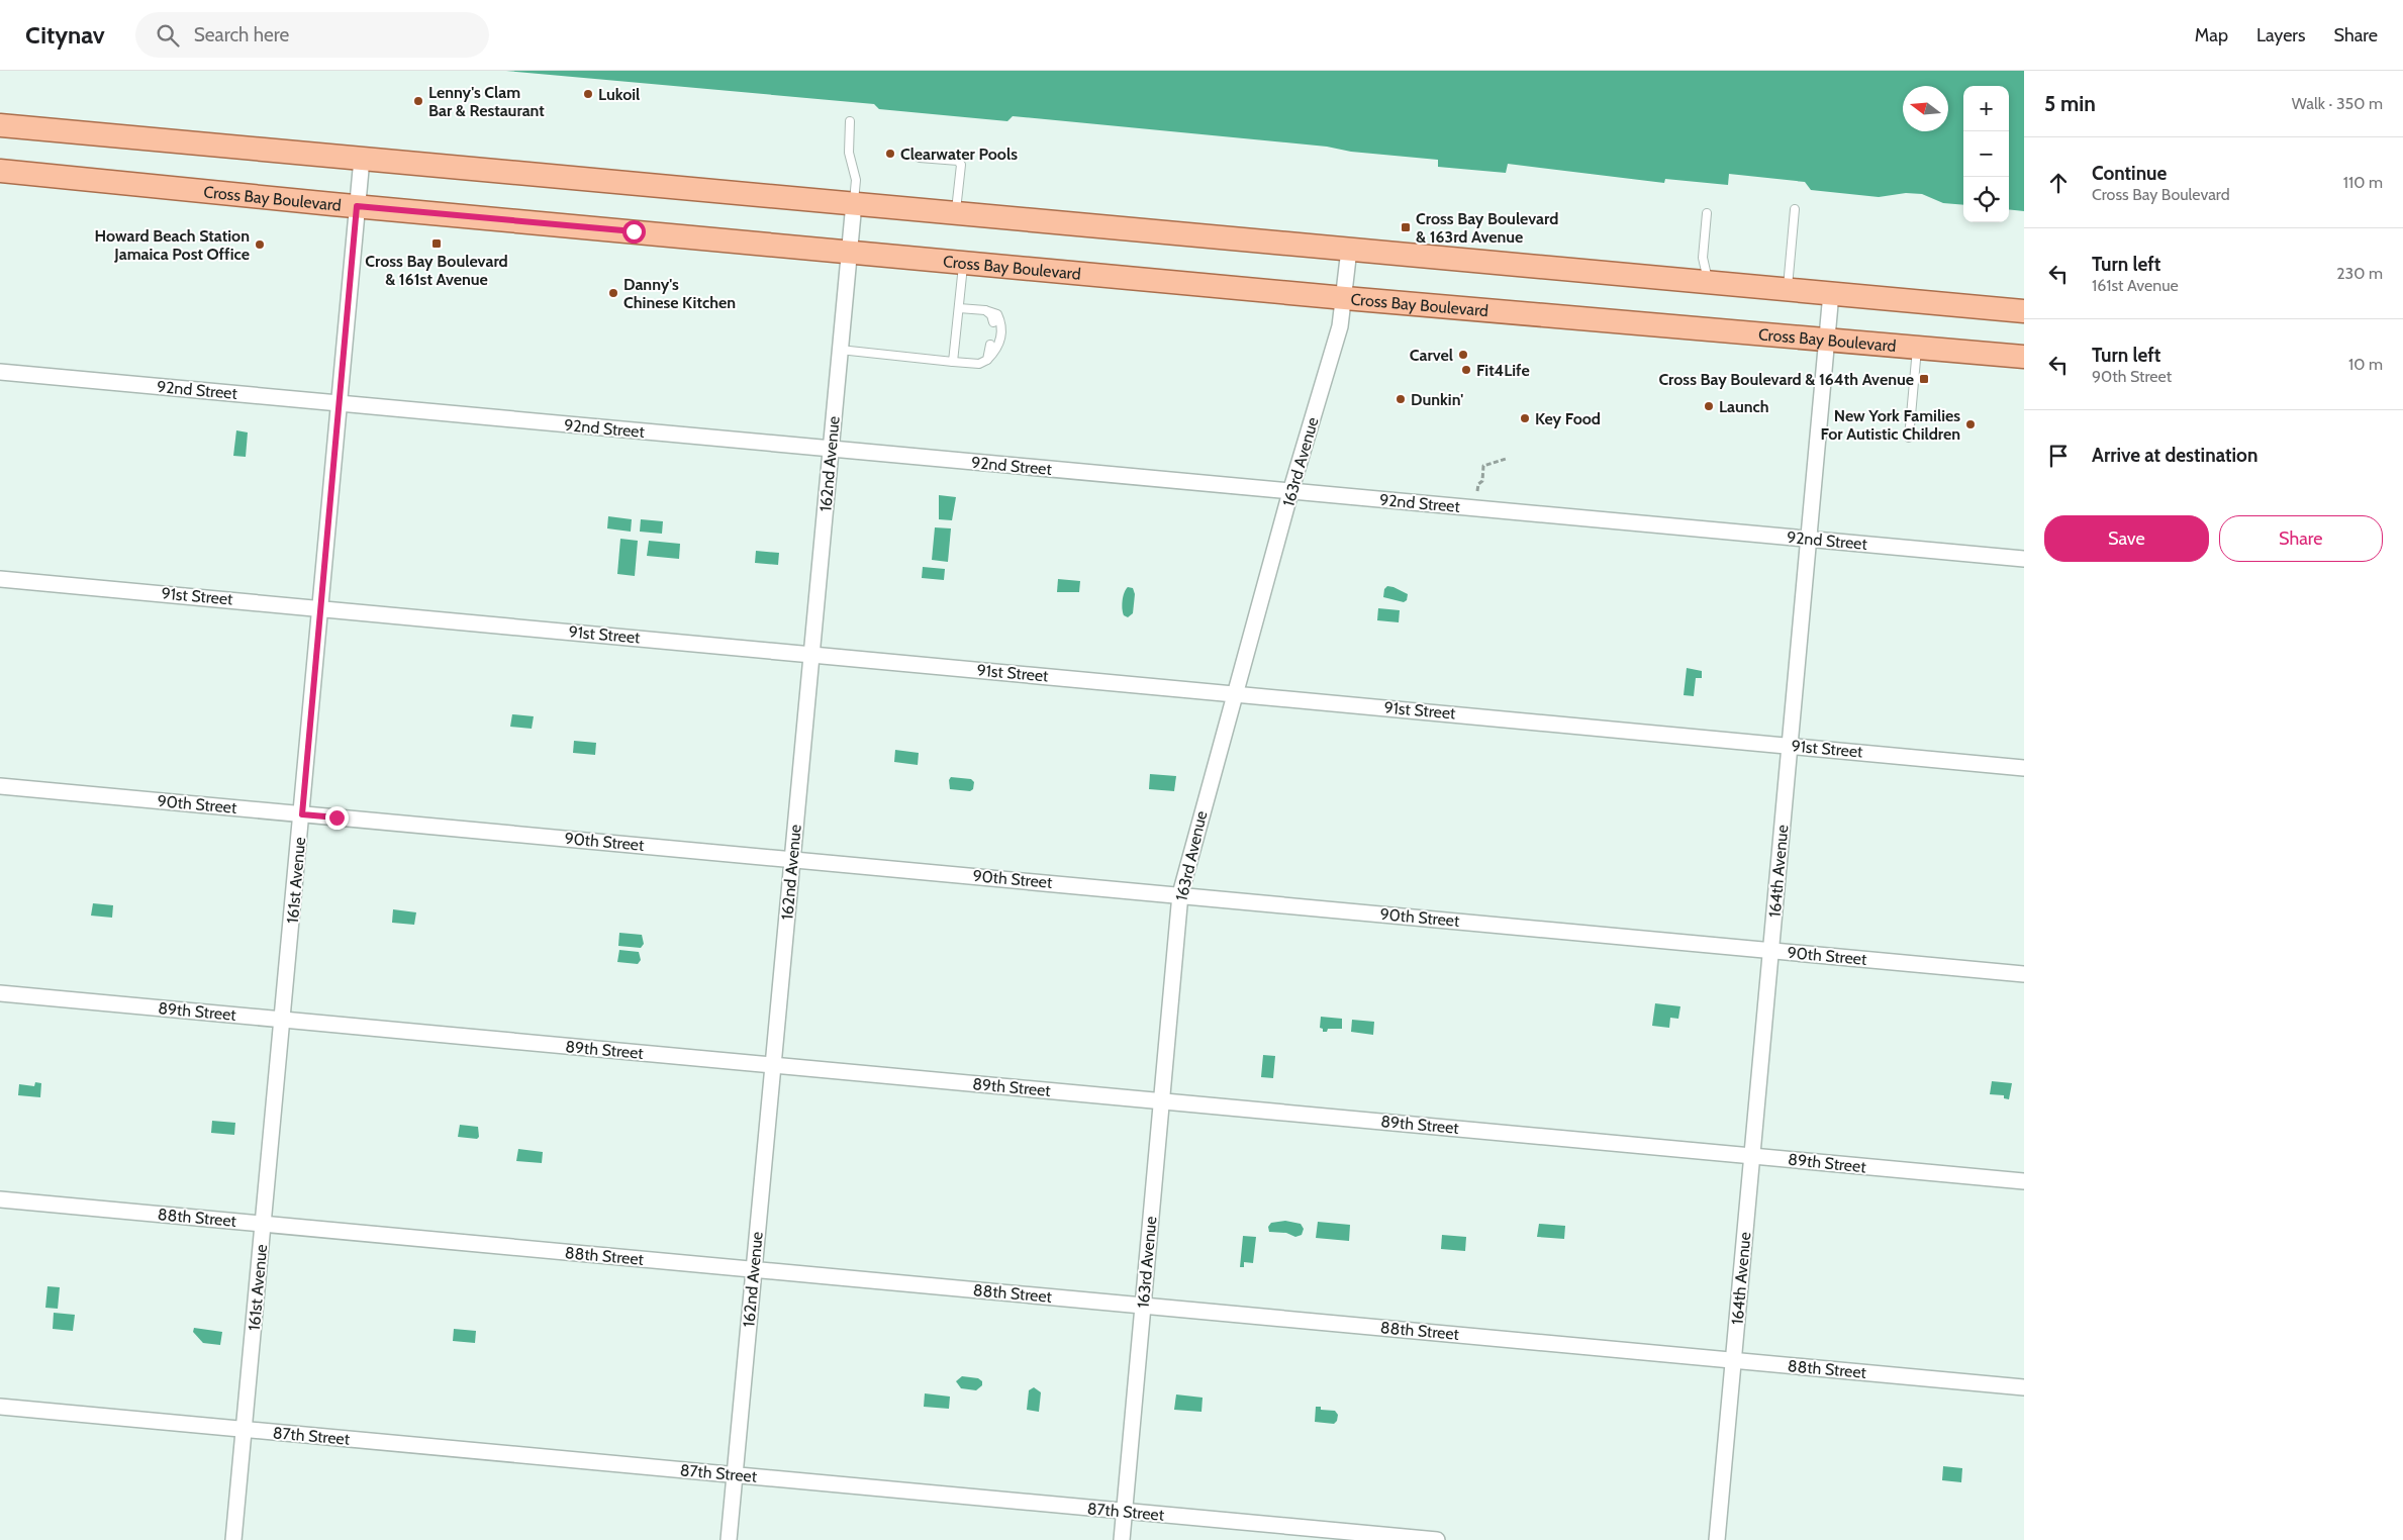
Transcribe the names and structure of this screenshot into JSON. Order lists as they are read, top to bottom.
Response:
{
  "streets": {
    "main road": ["Cross Bay Boulevard"],
    "street": [
      "92nd Street",
      "163rd Avenue",
      "162nd Avenue",
      "91st Street",
      "90th Street",
      "164th Avenue",
      "161st Avenue",
      "89th Street",
      "88th Street",
      "87th Street"
    ]
  },
  "crossings": [
    ["Cross Bay Boulevard", "163rd Avenue"],
    ["Cross Bay Boulevard", "162nd Avenue"],
    ["Cross Bay Boulevard", "164th Avenue"],
    ["Cross Bay Boulevard", "161st Avenue"],
    ["92nd Street", "163rd Avenue"],
    ["92nd Street", "162nd Avenue"],
    ["92nd Street", "164th Avenue"],
    ["92nd Street", "161st Avenue"],
    ["163rd Avenue", "91st Street"],
    ["163rd Avenue", "90th Street"],
    ["163rd Avenue", "89th Street"],
    ["163rd Avenue", "88th Street"],
    ["163rd Avenue", "87th Street"],
    ["162nd Avenue", "91st Street"],
    ["162nd Avenue", "90th Street"],
    ["162nd Avenue", "89th Street"],
    ["162nd Avenue", "88th Street"],
    ["162nd Avenue", "87th Street"],
    ["91st Street", "164th Avenue"],
    ["91st Street", "161st Avenue"],
    ["90th Street", "164th Avenue"],
    ["90th Street", "161st Avenue"],
    ["164th Avenue", "89th Street"],
    ["164th Avenue", "88th Street"],
    ["161st Avenue", "89th Street"],
    ["161st Avenue", "88th Street"],
    ["161st Avenue", "87th Street"]
  ],
  "places": {
    "other": [
      "Lukoil",
      "Lenny's Clam Bar & Restaurant",
      "Clearwater Pools",
      "Howard Beach Station Jamaica Post Office",
      "Danny's Chinese Kitchen",
      "Carvel",
      "Fit4Life",
      "Dunkin'",
      "Launch",
      "Key Food",
      "New York Families For Autistic Children"
    ],
    "transit": ["Cross Bay Boulevard & 163rd Avenue", "Cross Bay Boulevard & 161st Avenue", "Cross Bay Boulevard & 164th Avenue"]
  },
  "north": "left",
  "page": {
    "header": "Citynav",
    "search": "Search here",
    "nav": ["Map", "Layers", "Share"],
    "heading": ["5 min", "Walk · 350 m"],
    "map_buttons": ["+", "−"],
    "list": [
      ["Continue", "Cross Bay Boulevard", "110 m"],
      ["Turn left", "161st Avenue", "230 m"],
      ["Turn left", "90th Street", "10 m"],
      "Arrive at destination"
    ],
    "buttons": ["Save", "Share"]
  }
}
